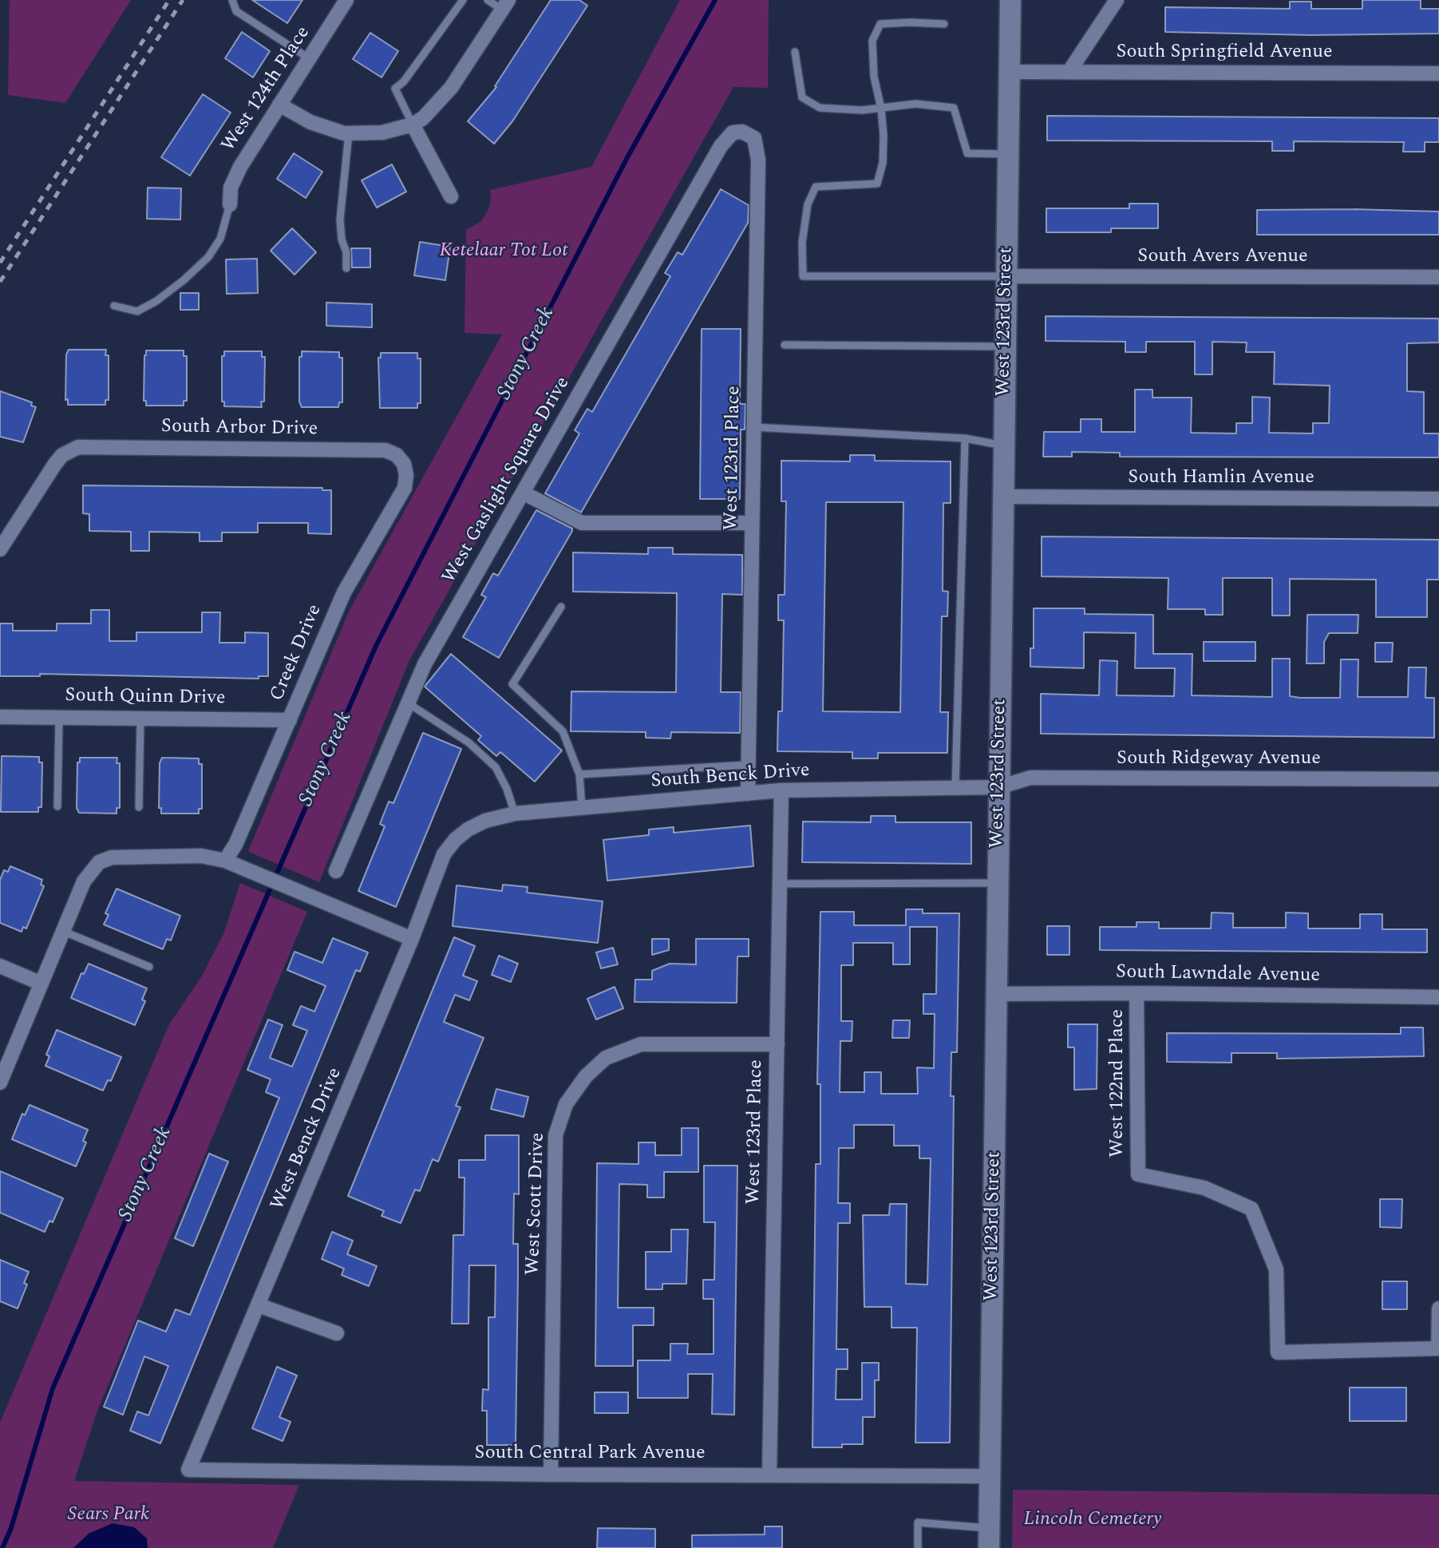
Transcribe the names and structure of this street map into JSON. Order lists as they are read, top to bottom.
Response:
{
  "streets": {
    "street": [
      "South Springfield Avenue",
      "West 124th Place",
      "South Avers Avenue",
      "West 123rd Street",
      "South Arbor Drive",
      "West 123rd Place",
      "South Hamlin Avenue",
      "West Gaslight Square Drive",
      "Creek Drive",
      "South Quinn Drive",
      "South Ridgeway Avenue",
      "South Benck Drive",
      "South Lawndale Avenue",
      "West 122nd Place",
      "West Benck Drive",
      "West Scott Drive",
      "South Central Park Avenue"
    ]
  },
  "crossings": [
    ["South Springfield Avenue", "West 123rd Street"],
    ["South Avers Avenue", "West 123rd Street"],
    ["West 123rd Street", "South Hamlin Avenue"],
    ["West 123rd Street", "South Ridgeway Avenue"],
    ["West 123rd Street", "South Benck Drive"],
    ["West 123rd Street", "South Lawndale Avenue"],
    ["West 123rd Street", "South Central Park Avenue"],
    ["South Arbor Drive", "Creek Drive"],
    ["West 123rd Place", "West Gaslight Square Drive"],
    ["West 123rd Place", "South Benck Drive"],
    ["West 123rd Place", "West Scott Drive"],
    ["West 123rd Place", "South Central Park Avenue"],
    ["Creek Drive", "South Quinn Drive"],
    ["South Ridgeway Avenue", "South Benck Drive"],
    ["South Benck Drive", "West Benck Drive"],
    ["South Lawndale Avenue", "West 122nd Place"],
    ["West Benck Drive", "South Central Park Avenue"],
    ["West Scott Drive", "South Central Park Avenue"]
  ],
  "water": ["Stony Creek"],
  "parks": ["Ketelaar Tot Lot", "Sears Park", "Lincoln Cemetery"]
}
